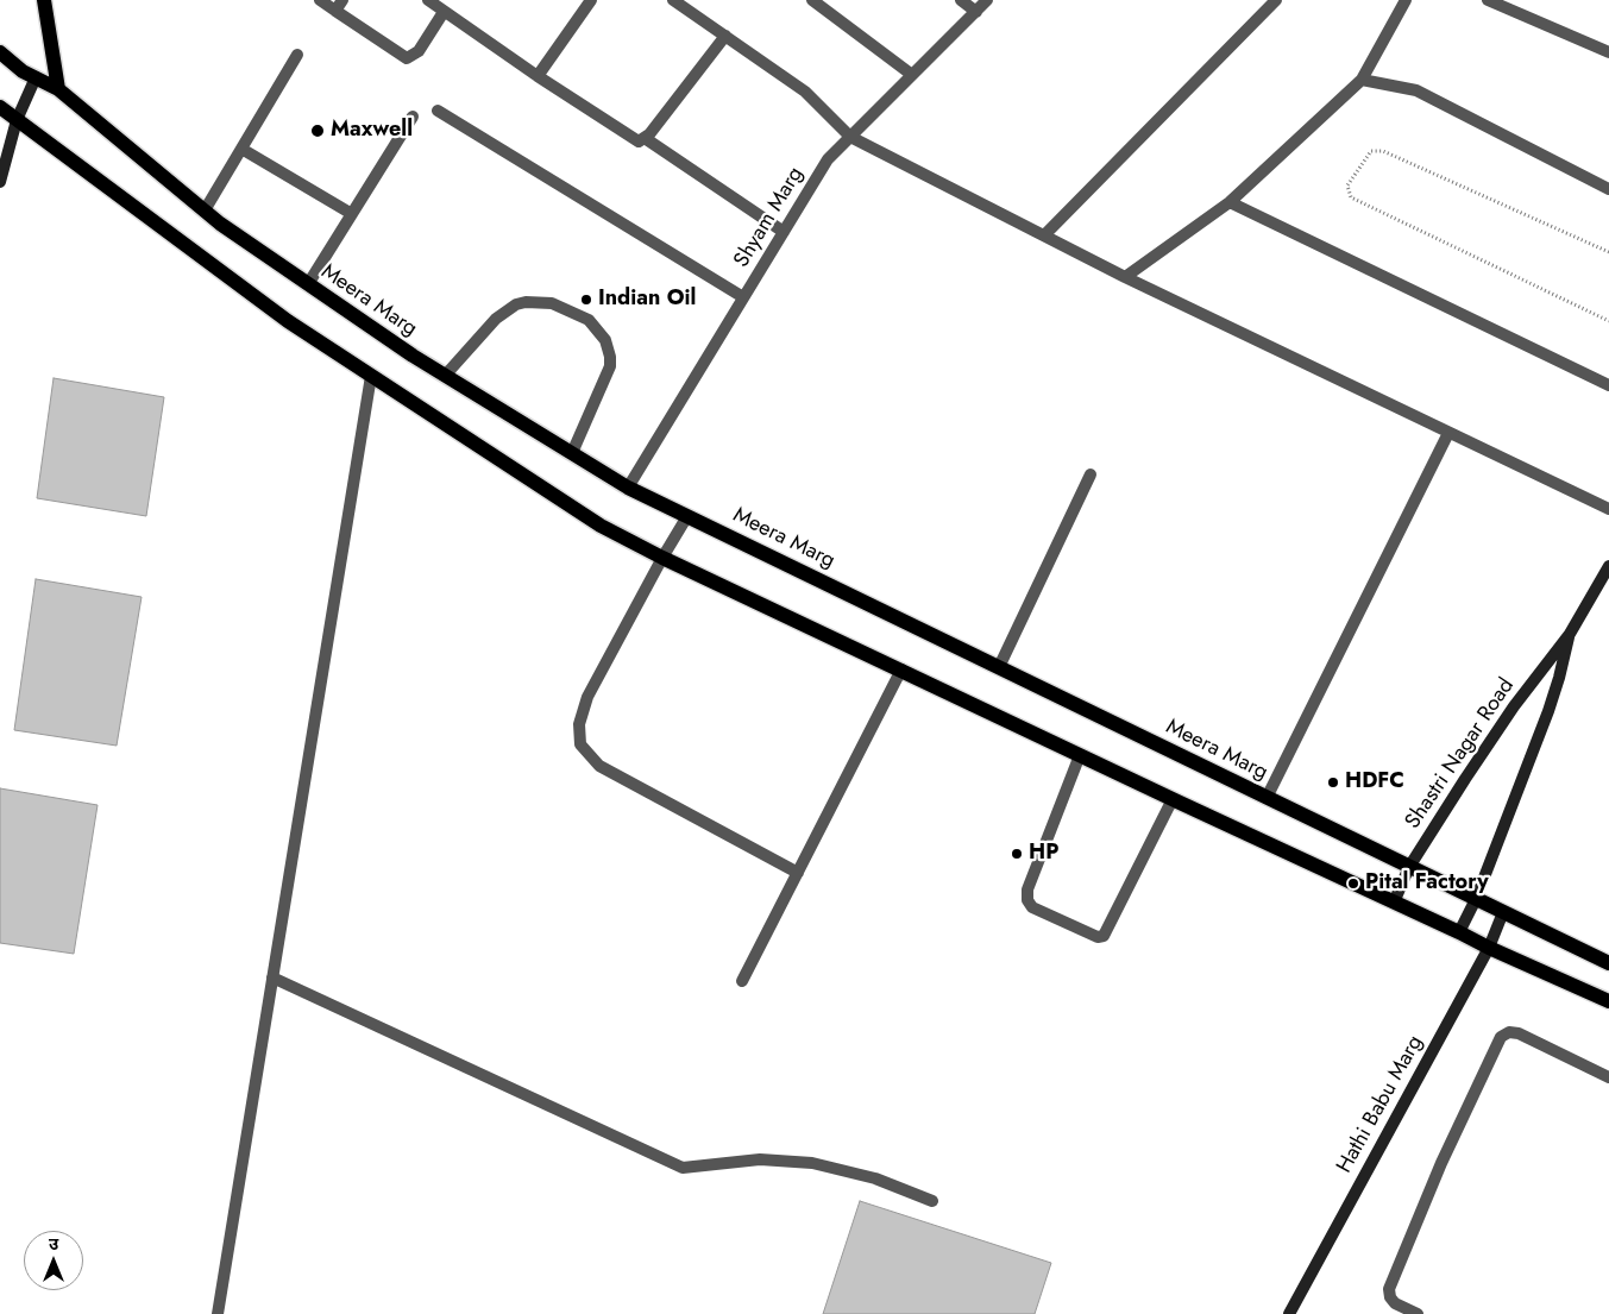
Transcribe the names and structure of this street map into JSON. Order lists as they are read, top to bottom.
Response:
{
  "streets": {
    "main road": ["Meera Marg"],
    "street": ["Shyam Marg", "Shastri Nagar Road", "Hathi Babu Marg"]
  },
  "crossings": [
    ["Shyam Marg", "Meera Marg"],
    ["Meera Marg", "Shastri Nagar Road"],
    ["Meera Marg", "Hathi Babu Marg"]
  ],
  "places": [
    "Maxwell",
    "Indian Oil",
    "HDFC",
    "HP",
    "Pital Factory"
  ],
  "north": "top"
}
